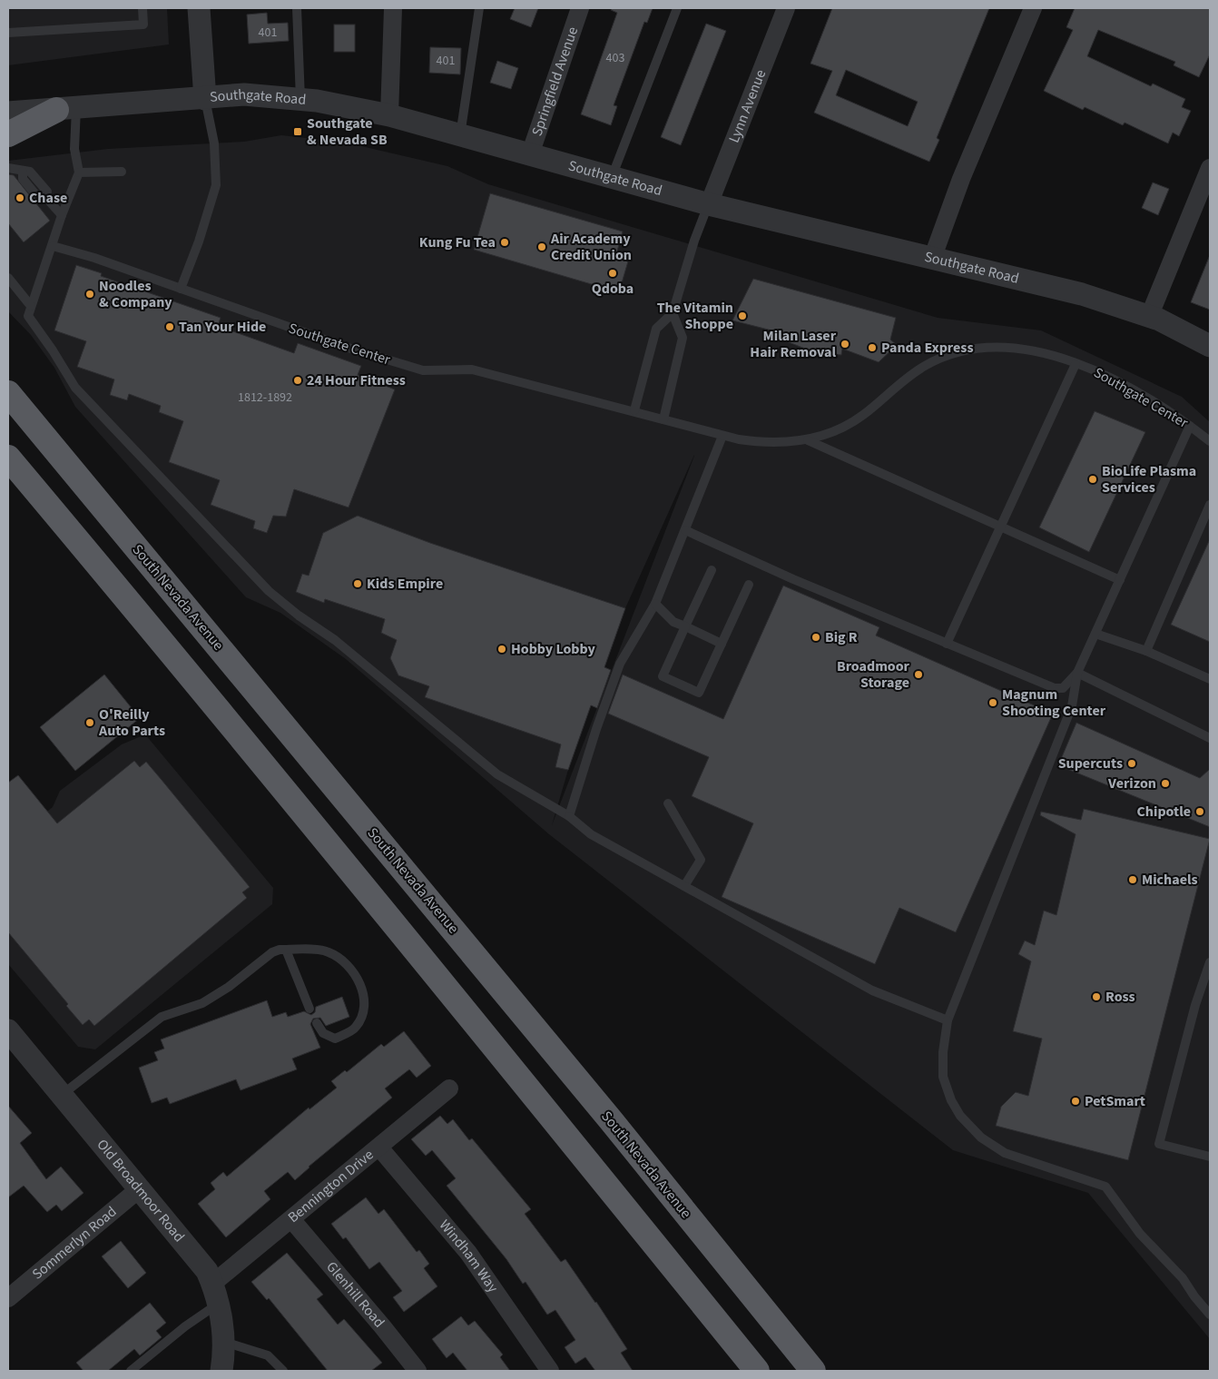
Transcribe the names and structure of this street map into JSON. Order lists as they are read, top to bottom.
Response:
{
  "streets": {
    "highway": ["South Nevada Avenue"],
    "street": [
      "Springfield Avenue",
      "Southgate Road",
      "Lynn Avenue",
      "Bennington Drive",
      "Old Broadmoor Road",
      "Sommerlyn Road",
      "Windham Way",
      "Glenhill Road"
    ],
    "lane": ["Southgate Center"]
  },
  "crossings": [
    ["Springfield Avenue", "Southgate Road"],
    ["Southgate Road", "Lynn Avenue"],
    ["Bennington Drive", "Old Broadmoor Road"],
    ["Bennington Drive", "Windham Way"],
    ["Bennington Drive", "Glenhill Road"],
    ["Old Broadmoor Road", "Sommerlyn Road"]
  ],
  "places": {
    "transit": ["Southgate & Nevada SB"],
    "other": [
      "Chase",
      "Kung Fu Tea",
      "Air Academy Credit Union",
      "Qdoba",
      "Noodles & Company",
      "The Vitamin Shoppe",
      "Tan Your Hide",
      "Milan Laser Hair Removal",
      "Panda Express",
      "24 Hour Fitness",
      "BioLife Plasma Services",
      "Kids Empire",
      "Big R",
      "Hobby Lobby",
      "Broadmoor Storage",
      "Magnum Shooting Center",
      "O'Reilly Auto Parts",
      "Supercuts",
      "Verizon",
      "Chipotle",
      "Michaels",
      "Ross",
      "PetSmart"
    ]
  },
  "house_numbers": [
    "401",
    "403",
    "401",
    "1812-1892"
  ]
}
